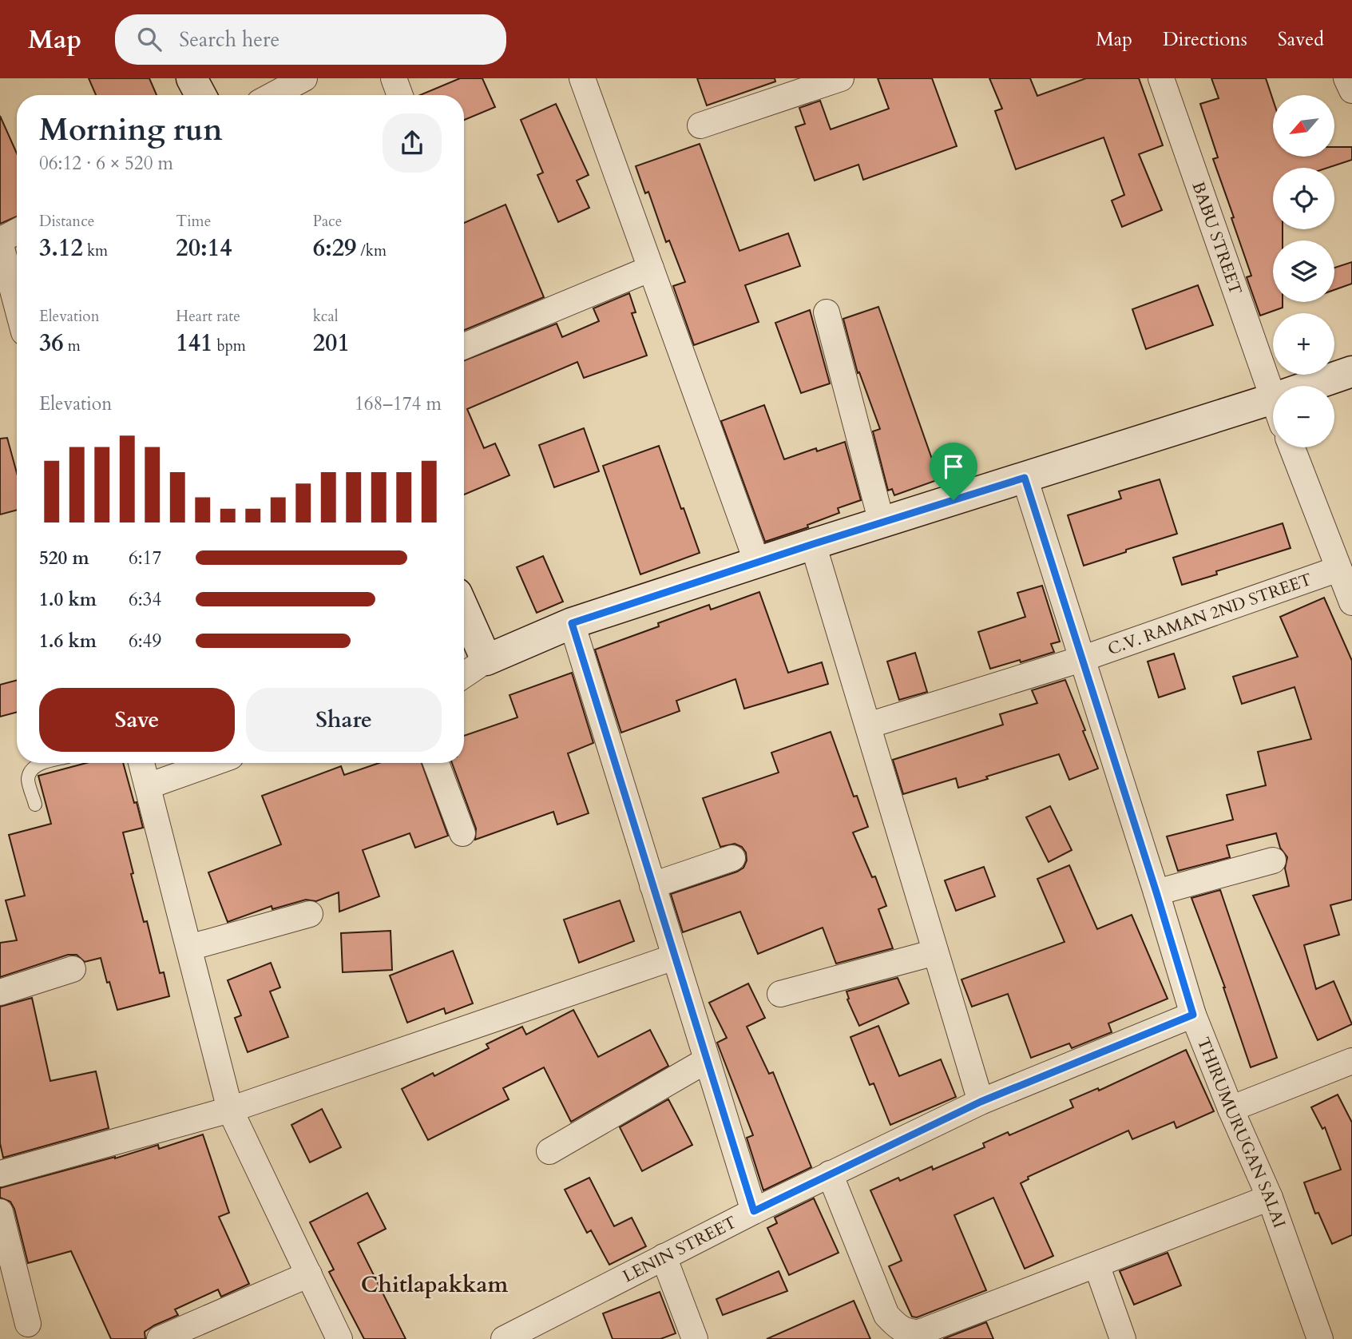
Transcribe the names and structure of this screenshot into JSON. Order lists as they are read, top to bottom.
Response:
{
  "streets": {
    "street": [
      "BABU STREET",
      "C.V. RAMAN 2ND STREET",
      "THIRUMURUGAN SALAI",
      "LENIN STREET"
    ]
  },
  "crossings": [
    ["C.V. RAMAN 2ND STREET", "THIRUMURUGAN SALAI"],
    ["THIRUMURUGAN SALAI", "LENIN STREET"]
  ],
  "districts": ["Chitlapakkam"],
  "north": "bottom left",
  "page": {
    "header": "Map",
    "search": "Search here",
    "nav": ["Map", "Directions", "Saved"],
    "map_buttons": ["+", "−"],
    "heading": ["Morning run", "06:12 · 6 × 520 m"],
    "stats": [
      ["Distance", "3.12 km"],
      ["Time", "20:14"],
      ["Pace", "6:29 /km"],
      ["Elevation", "36 m"],
      ["Heart rate", "141 bpm"],
      ["kcal", "201"]
    ],
    "chart": ["Elevation", "168–174 m"],
    "list": [
      {
        "name": "520 m",
        "note": "6:17"
      },
      {
        "name": "1.0 km",
        "note": "6:34"
      },
      {
        "name": "1.6 km",
        "note": "6:49"
      }
    ],
    "buttons": ["Save", "Share"]
  }
}
